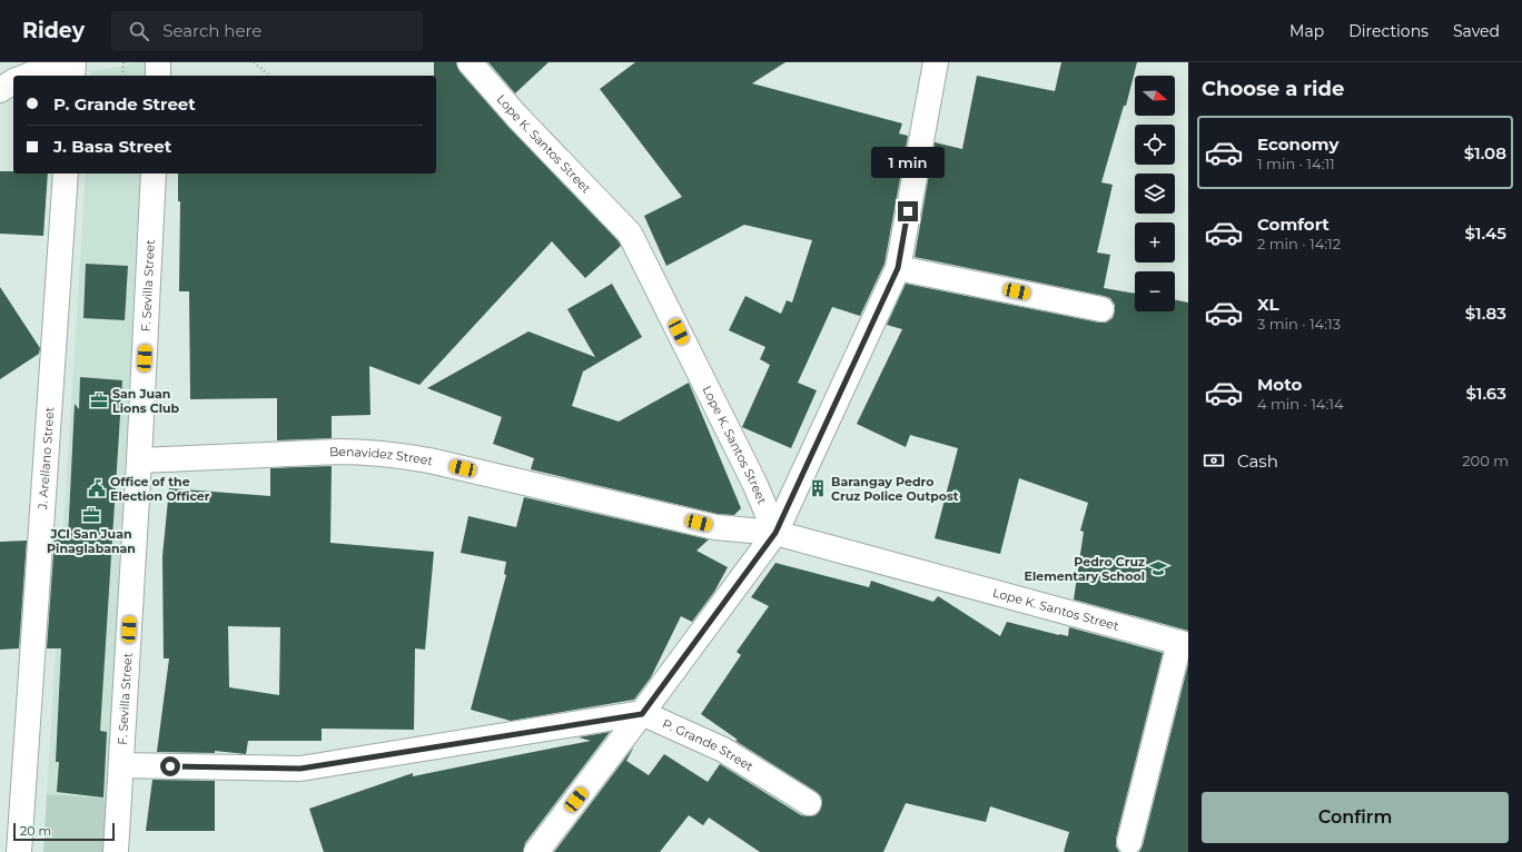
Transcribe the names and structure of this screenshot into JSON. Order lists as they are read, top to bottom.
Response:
{
  "streets": {
    "street": [
      "Lope K. Santos Street",
      "F. Sevilla Street",
      "Benavidez Street",
      "J. Arellano Street",
      "P. Grande Street"
    ]
  },
  "crossings": [
    ["Lope K. Santos Street", "Benavidez Street"],
    ["F. Sevilla Street", "Benavidez Street"]
  ],
  "places": {
    "office": ["San Juan Lions Club", "JCI San Juan Pinaglabanan"],
    "public building": ["Office of the Election Officer"],
    "building": ["Barangay Pedro Cruz Police Outpost"],
    "school or university": ["Pedro Cruz Elementary School"]
  },
  "scale_bar": "20 m",
  "north": "right",
  "page": {
    "header": "Ridey",
    "search": "Search here",
    "nav": ["Map", "Directions", "Saved"],
    "heading": "Choose a ride",
    "map_buttons": ["+", "−"],
    "banner": ["P. Grande Street", "J. Basa Street"],
    "list": [
      {
        "name": "Economy",
        "note": "1 min · 14:11",
        "value": "$1.08"
      },
      {
        "name": "Comfort",
        "note": "2 min · 14:12",
        "value": "$1.45"
      },
      {
        "name": "XL",
        "note": "3 min · 14:13",
        "value": "$1.83"
      },
      {
        "name": "Moto",
        "note": "4 min · 14:14",
        "value": "$1.63"
      }
    ],
    "bubble": "1 min",
    "pay": ["Cash", "200 m"],
    "buttons": "Confirm",
    "scale": "20 m"
  }
}
